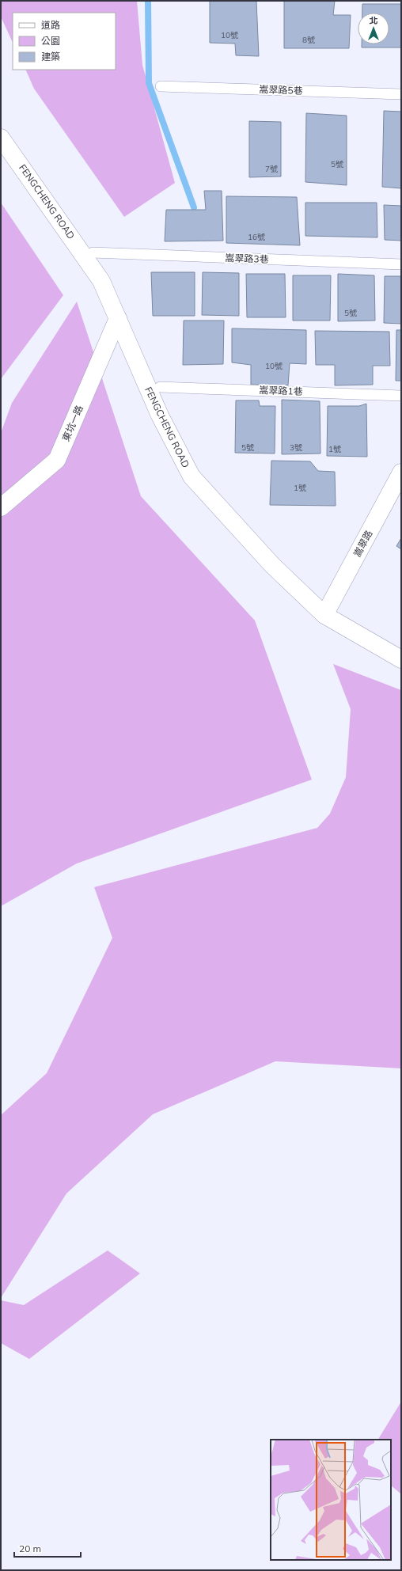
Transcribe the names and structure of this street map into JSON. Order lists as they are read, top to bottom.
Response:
{
  "streets": {
    "street": ["FENGCHENG ROAD", "東坑一路", "嵩翠路"],
    "lane": ["嵩翠路5巷", "嵩翠路3巷", "嵩翠路1巷"]
  },
  "crossings": [
    ["FENGCHENG ROAD", "東坑一路"],
    ["FENGCHENG ROAD", "嵩翠路"]
  ],
  "house_numbers": [
    "10號",
    "8號",
    "5號",
    "7號",
    "16號",
    "5號",
    "10號",
    "5號",
    "3號",
    "1號",
    "1號"
  ],
  "legend": ["道路", "公園", "建築"],
  "scale_bar": "20 m",
  "north": "top"
}
